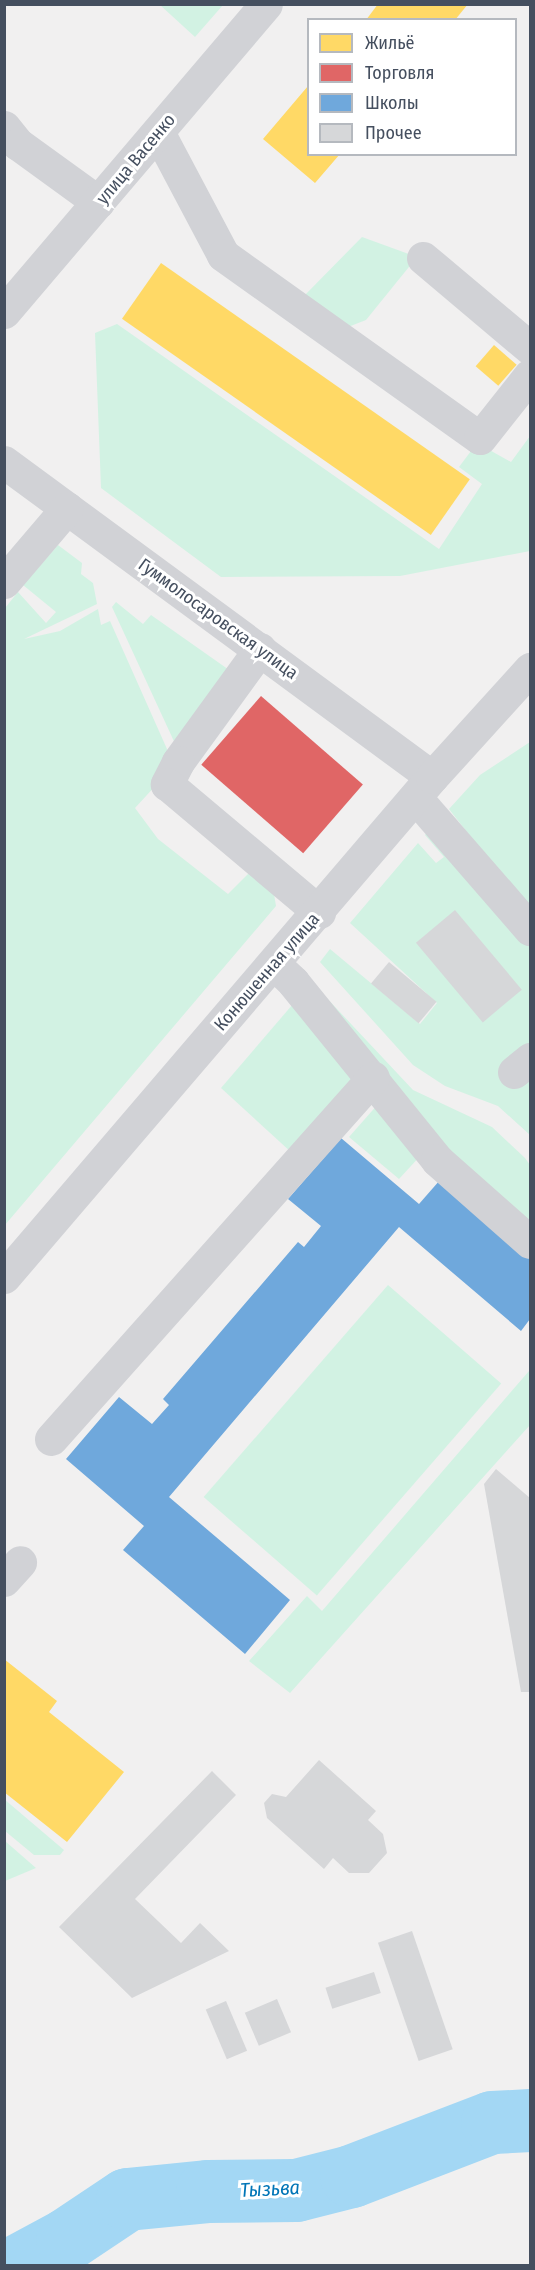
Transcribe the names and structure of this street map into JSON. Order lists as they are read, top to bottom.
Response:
{
  "streets": {
    "street": ["улица Васенко", "Гуммолосаровская улица", "Конюшенная улица"]
  },
  "crossings": [
    ["Гуммолосаровская улица", "Конюшенная улица"]
  ],
  "water": ["Тызьва"],
  "legend": [
    "Жильё",
    "Торговля",
    "Школы",
    "Прочее"
  ]
}
